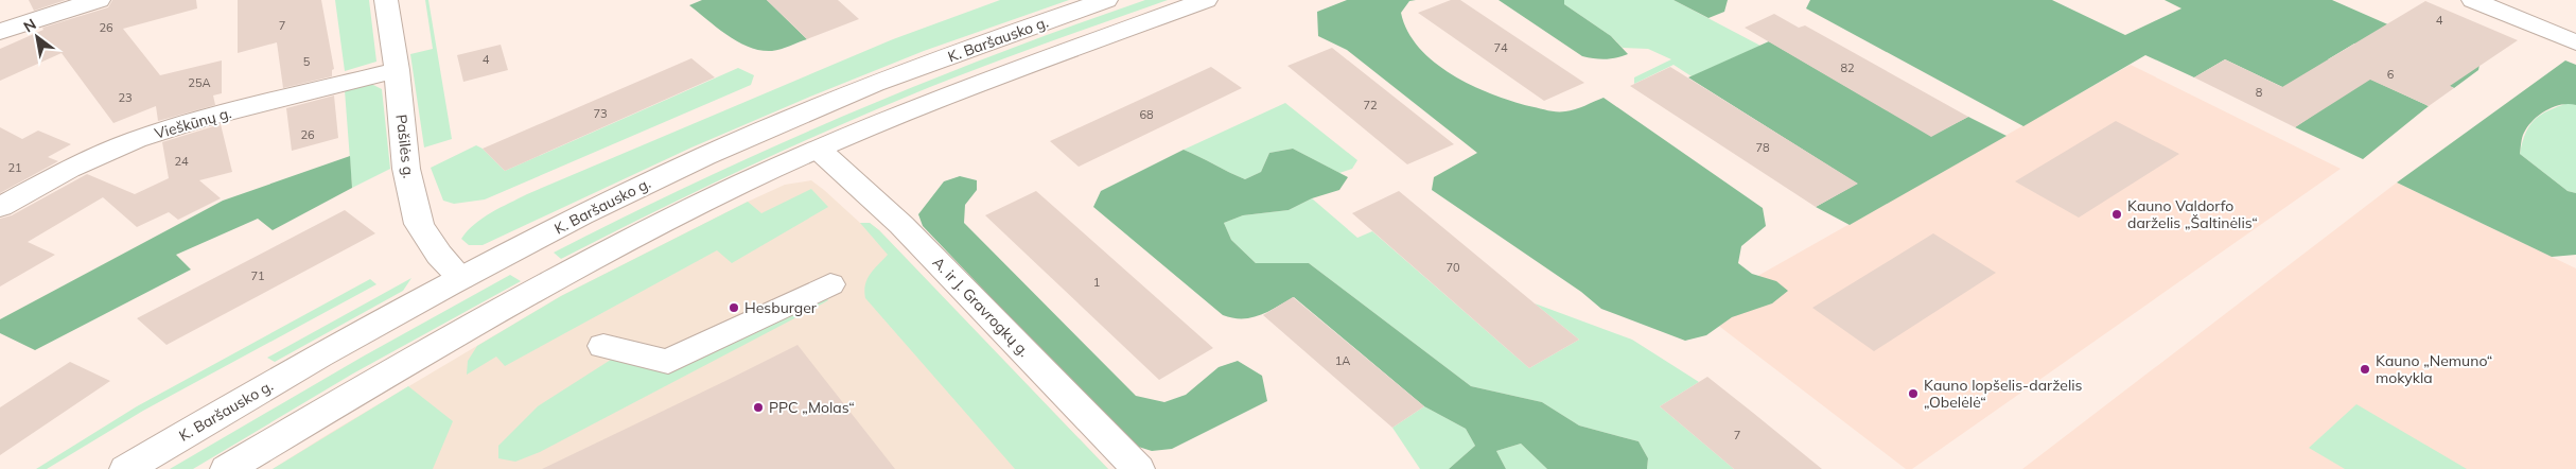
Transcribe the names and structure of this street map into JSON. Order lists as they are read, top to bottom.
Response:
{
  "streets": {
    "main road": [
      "K. Baršausko g.",
      "Vieškūnų g.",
      "Pašilės g.",
      "A. ir J. Gravrogkų g."
    ]
  },
  "crossings": [
    ["K. Baršausko g.", "Pašilės g."],
    ["Vieškūnų g.", "Pašilės g."]
  ],
  "places": [
    "Kauno Valdorfo darželis „Šaltinėlis“",
    "Hesburger",
    "Kauno „Nemuno“ mokykla",
    "Kauno lopšelis-darželis „Obelėlė“",
    "PPC „Molas“"
  ],
  "house_numbers": [
    "4",
    "7",
    "26",
    "74",
    "4",
    "5",
    "82",
    "6",
    "25A",
    "8",
    "23",
    "72",
    "73",
    "68",
    "26",
    "78",
    "24",
    "21",
    "70",
    "71",
    "1",
    "1A",
    "7"
  ],
  "north": "top left"
}
